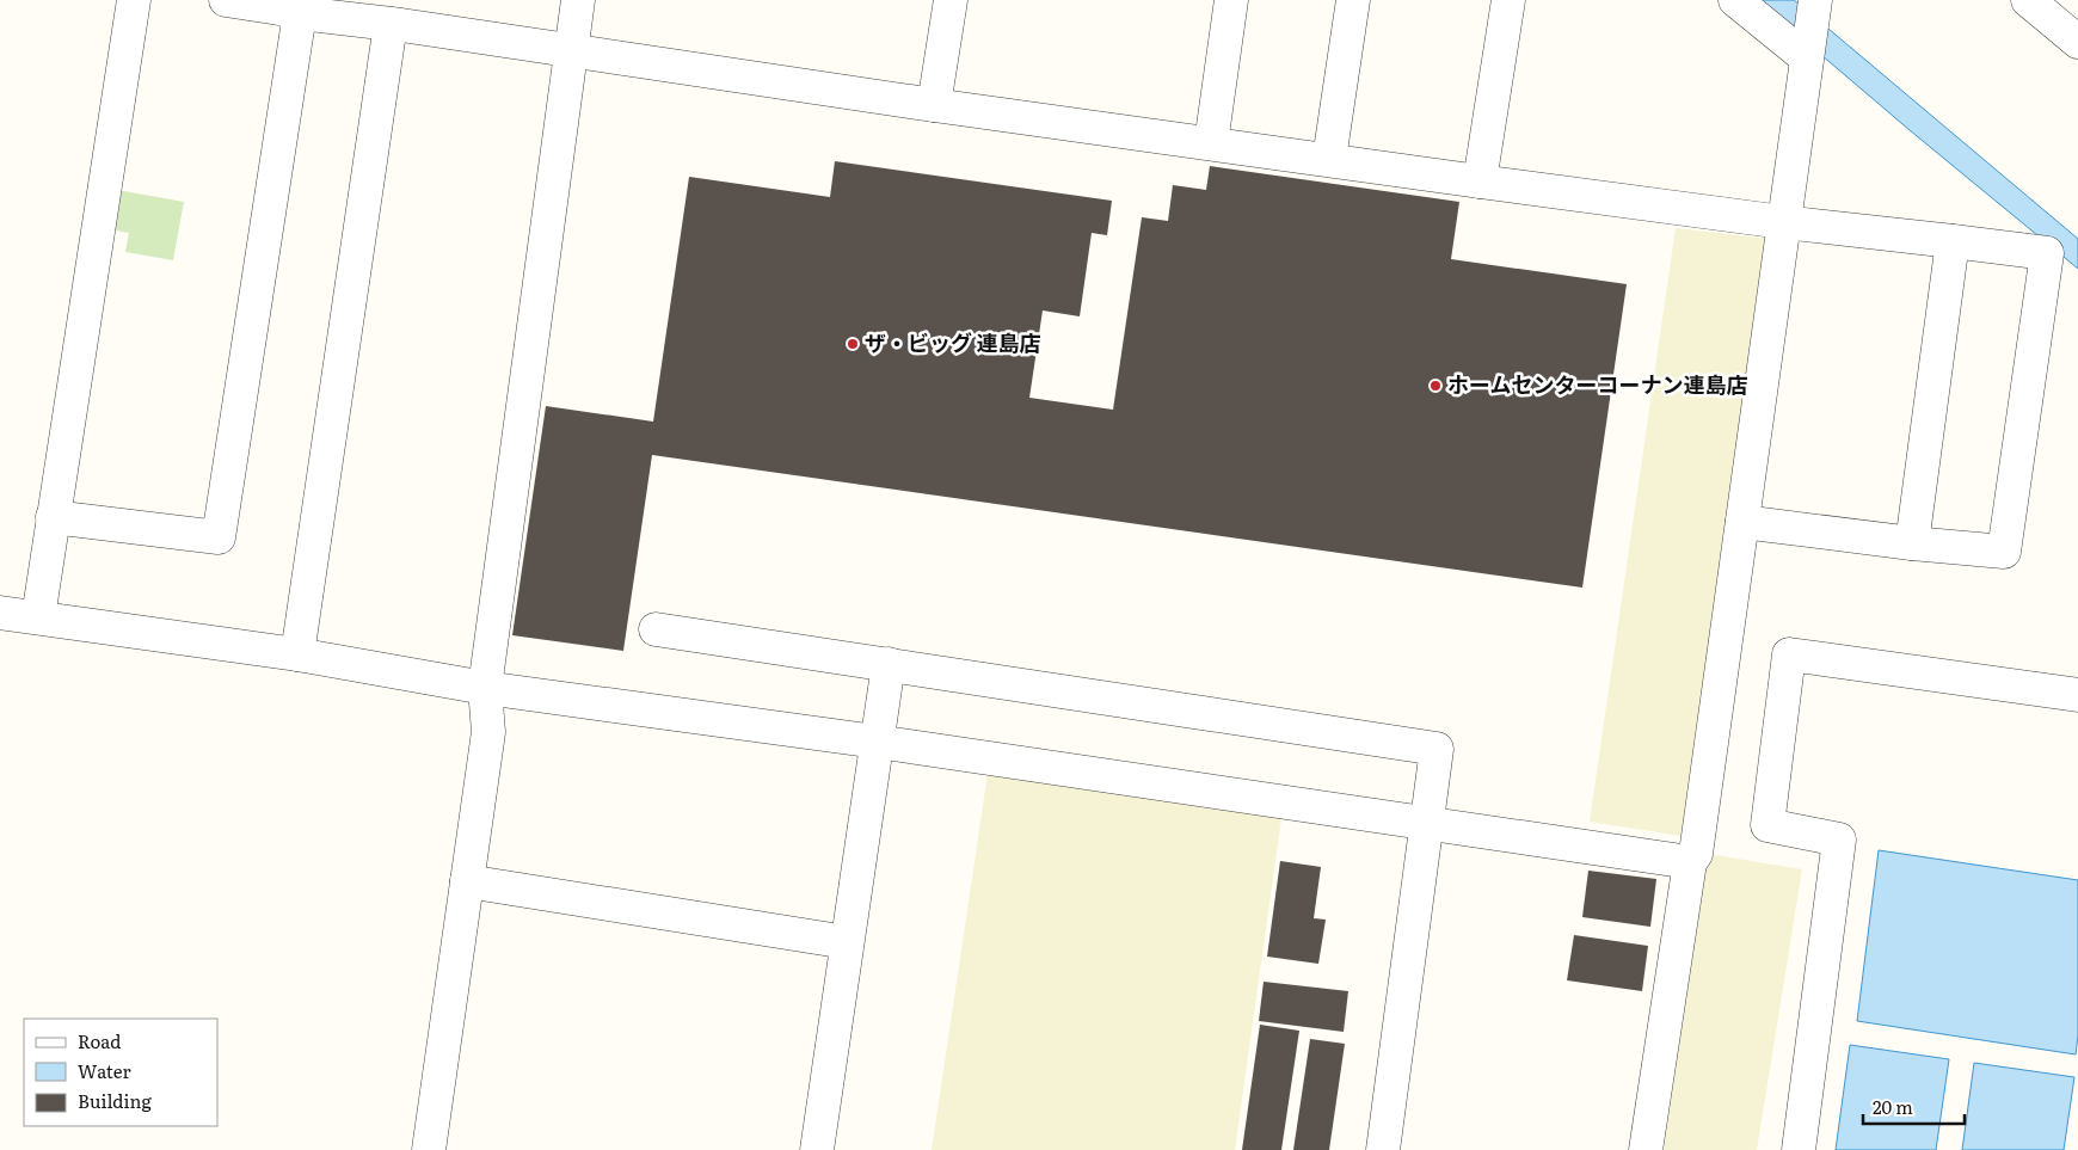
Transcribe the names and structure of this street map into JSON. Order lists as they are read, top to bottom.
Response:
{
  "places": ["ザ・ビッグ 連島店", "ホームセンターコーナン連島店"],
  "legend": ["Road", "Water", "Building"],
  "scale_bar": "20 m"
}
